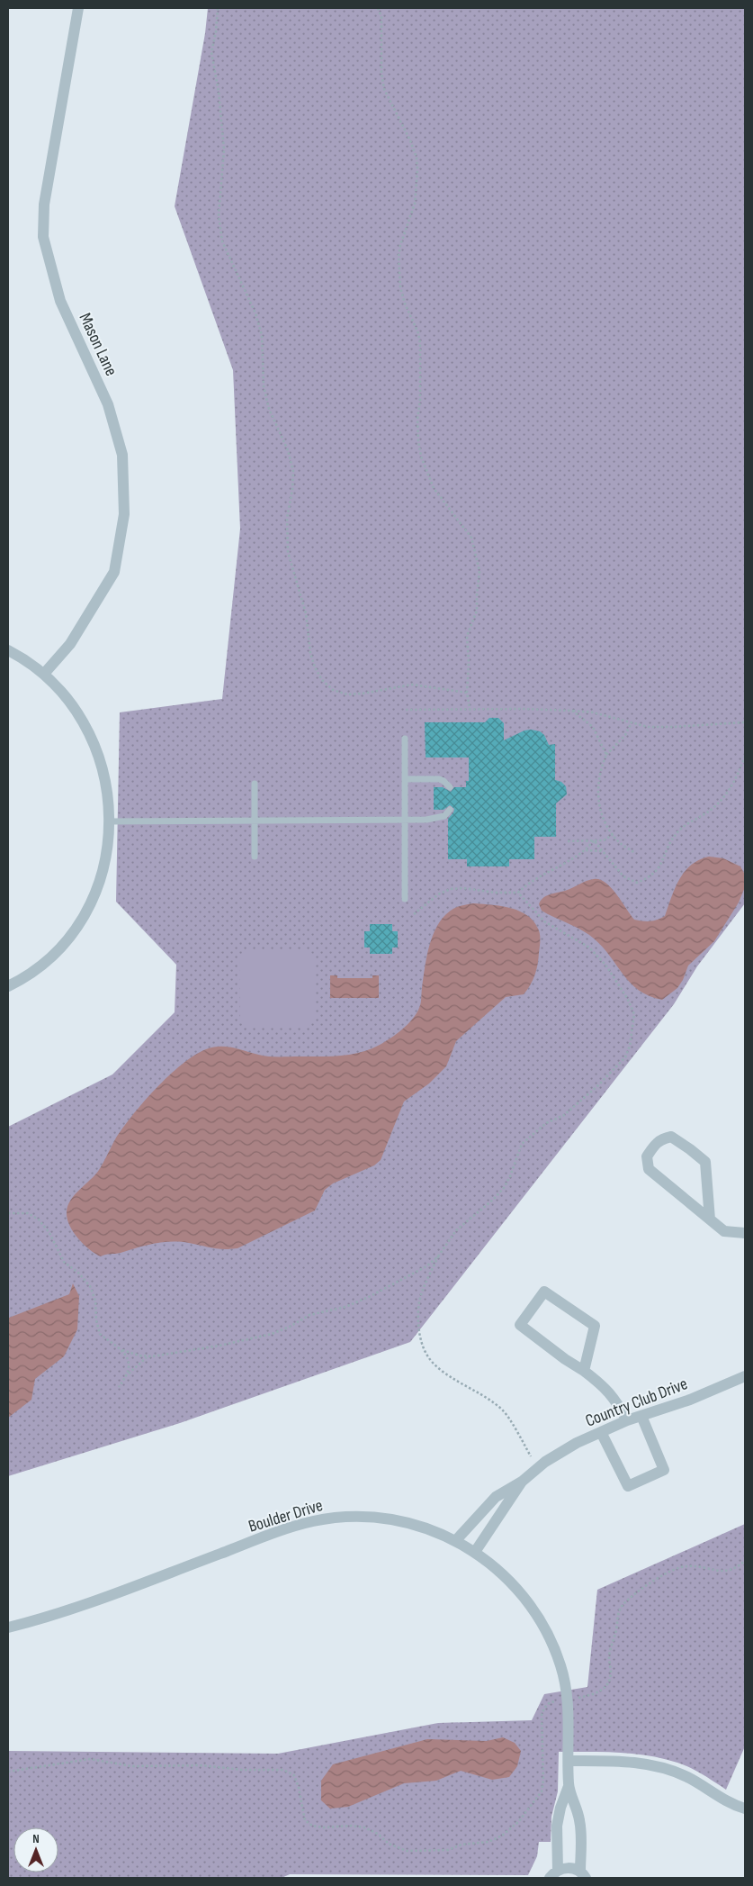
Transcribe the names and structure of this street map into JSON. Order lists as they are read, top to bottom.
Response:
{
  "streets": {
    "street": ["Mason Lane", "Country Club Drive", "Boulder Drive"]
  },
  "crossings": [
    ["Country Club Drive", "Boulder Drive"]
  ],
  "north": "top"
}
